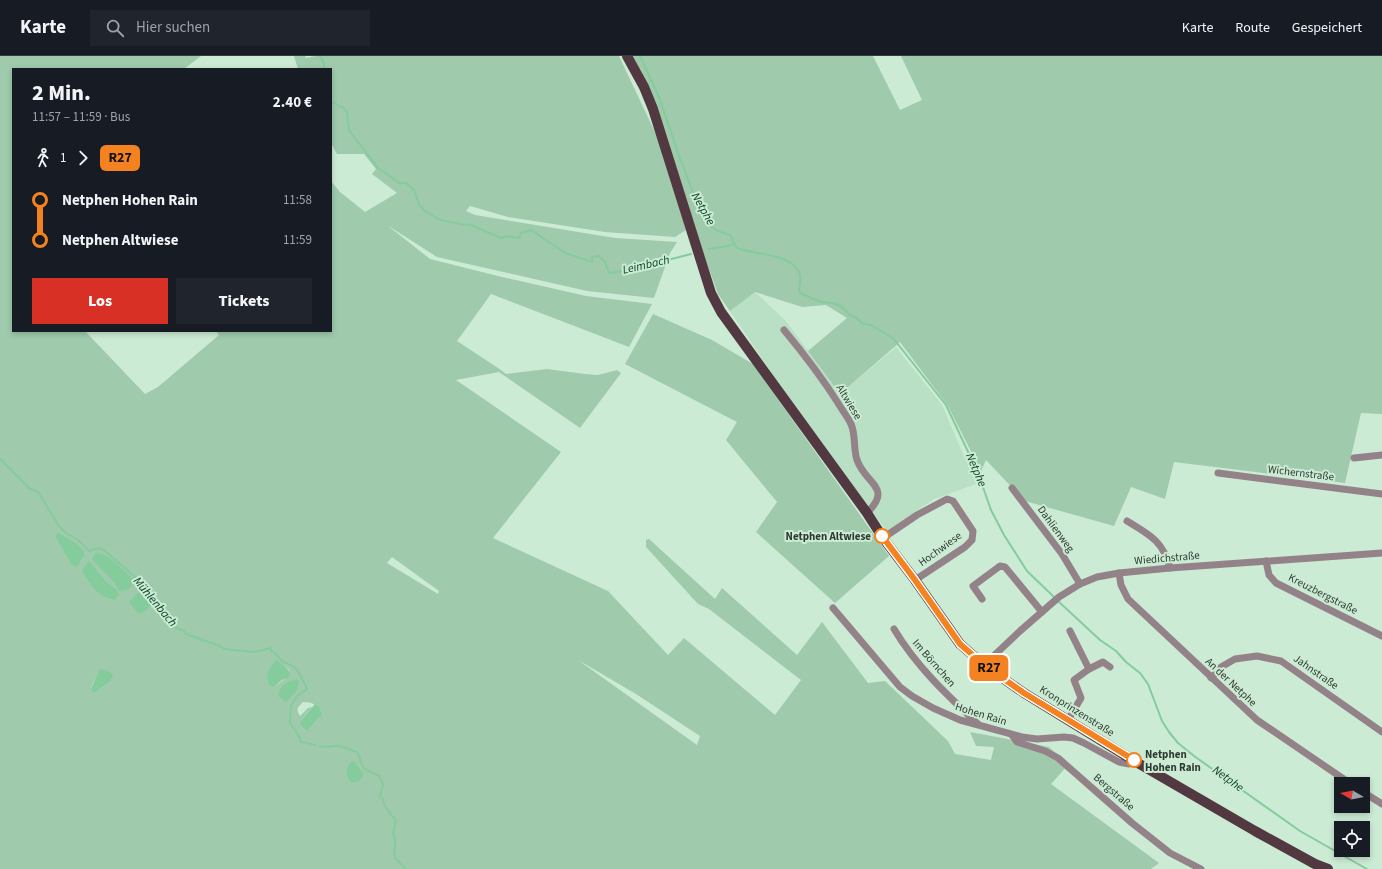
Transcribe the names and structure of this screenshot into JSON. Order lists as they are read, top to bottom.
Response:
{
  "streets": {
    "main road": ["Kronprinzenstraße"],
    "street": [
      "Altwiese",
      "Wichernstraße",
      "Dahlienweg",
      "Hochwiese",
      "Wiedichstraße",
      "Kreuzbergstraße",
      "Im Börnchen",
      "Jahnstraße",
      "An der Netphe",
      "Hohen Rain",
      "Bergstraße"
    ]
  },
  "crossings": [
    ["Altwiese", "Kronprinzenstraße"],
    ["Dahlienweg", "Wiedichstraße"],
    ["Hochwiese", "Kronprinzenstraße"],
    ["Wiedichstraße", "Kreuzbergstraße"],
    ["Wiedichstraße", "An der Netphe"],
    ["Wiedichstraße", "Kronprinzenstraße"],
    ["Im Börnchen", "Hohen Rain"],
    ["Jahnstraße", "An der Netphe"],
    ["Kronprinzenstraße", "Hohen Rain"],
    ["Hohen Rain", "Bergstraße"]
  ],
  "water": ["Netphe", "Leimbach", "Mühlenbach"],
  "places": ["Netphen Altwiese", "Netphen Hohen Rain"],
  "lines": ["bus line R27"],
  "north": "left",
  "page": {
    "header": "Karte",
    "search": "Hier suchen",
    "nav": ["Karte", "Route", "Gespeichert"],
    "on_map": "R27",
    "heading": ["2 Min.", "11:57 – 11:59 · Bus", "2.40 €"],
    "legs": ["1", "R27"],
    "list": [
      {
        "name": "Netphen Hohen Rain",
        "value": "11:58"
      },
      {
        "name": "Netphen Altwiese",
        "value": "11:59"
      }
    ],
    "buttons": ["Los", "Tickets"]
  }
}
